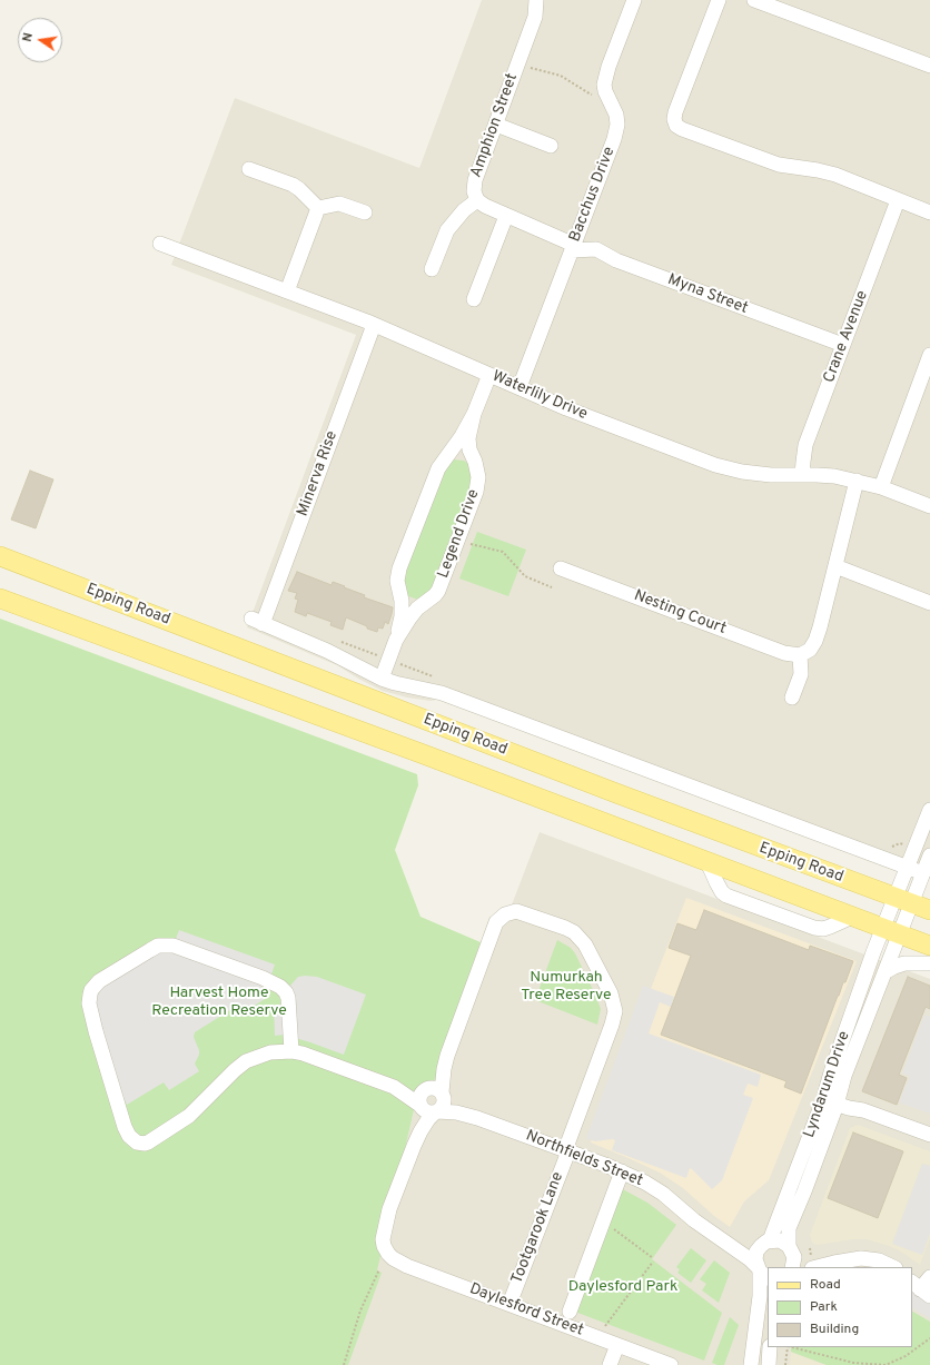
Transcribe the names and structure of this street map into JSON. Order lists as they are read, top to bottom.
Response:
{
  "streets": {
    "main road": ["Epping Road"],
    "street": [
      "Amphion Street",
      "Bacchus Drive",
      "Myna Street",
      "Crane Avenue",
      "Waterlily Drive",
      "Minerva Rise",
      "Legend Drive",
      "Nesting Court",
      "Lyndarum Drive",
      "Northfields Street",
      "Tootgarook Lane",
      "Daylesford Street"
    ]
  },
  "crossings": [
    ["Amphion Street", "Bacchus Drive"],
    ["Amphion Street", "Myna Street"],
    ["Bacchus Drive", "Myna Street"],
    ["Bacchus Drive", "Waterlily Drive"],
    ["Myna Street", "Crane Avenue"],
    ["Crane Avenue", "Waterlily Drive"],
    ["Waterlily Drive", "Minerva Rise"],
    ["Waterlily Drive", "Legend Drive"],
    ["Minerva Rise", "Epping Road"],
    ["Legend Drive", "Epping Road"],
    ["Epping Road", "Lyndarum Drive"],
    ["Lyndarum Drive", "Northfields Street"],
    ["Northfields Street", "Tootgarook Lane"],
    ["Tootgarook Lane", "Daylesford Street"]
  ],
  "parks": ["Numurkah Tree Reserve", "Harvest Home Recreation Reserve", "Daylesford Park"],
  "legend": ["Road", "Park", "Building"],
  "north": "left"
}
